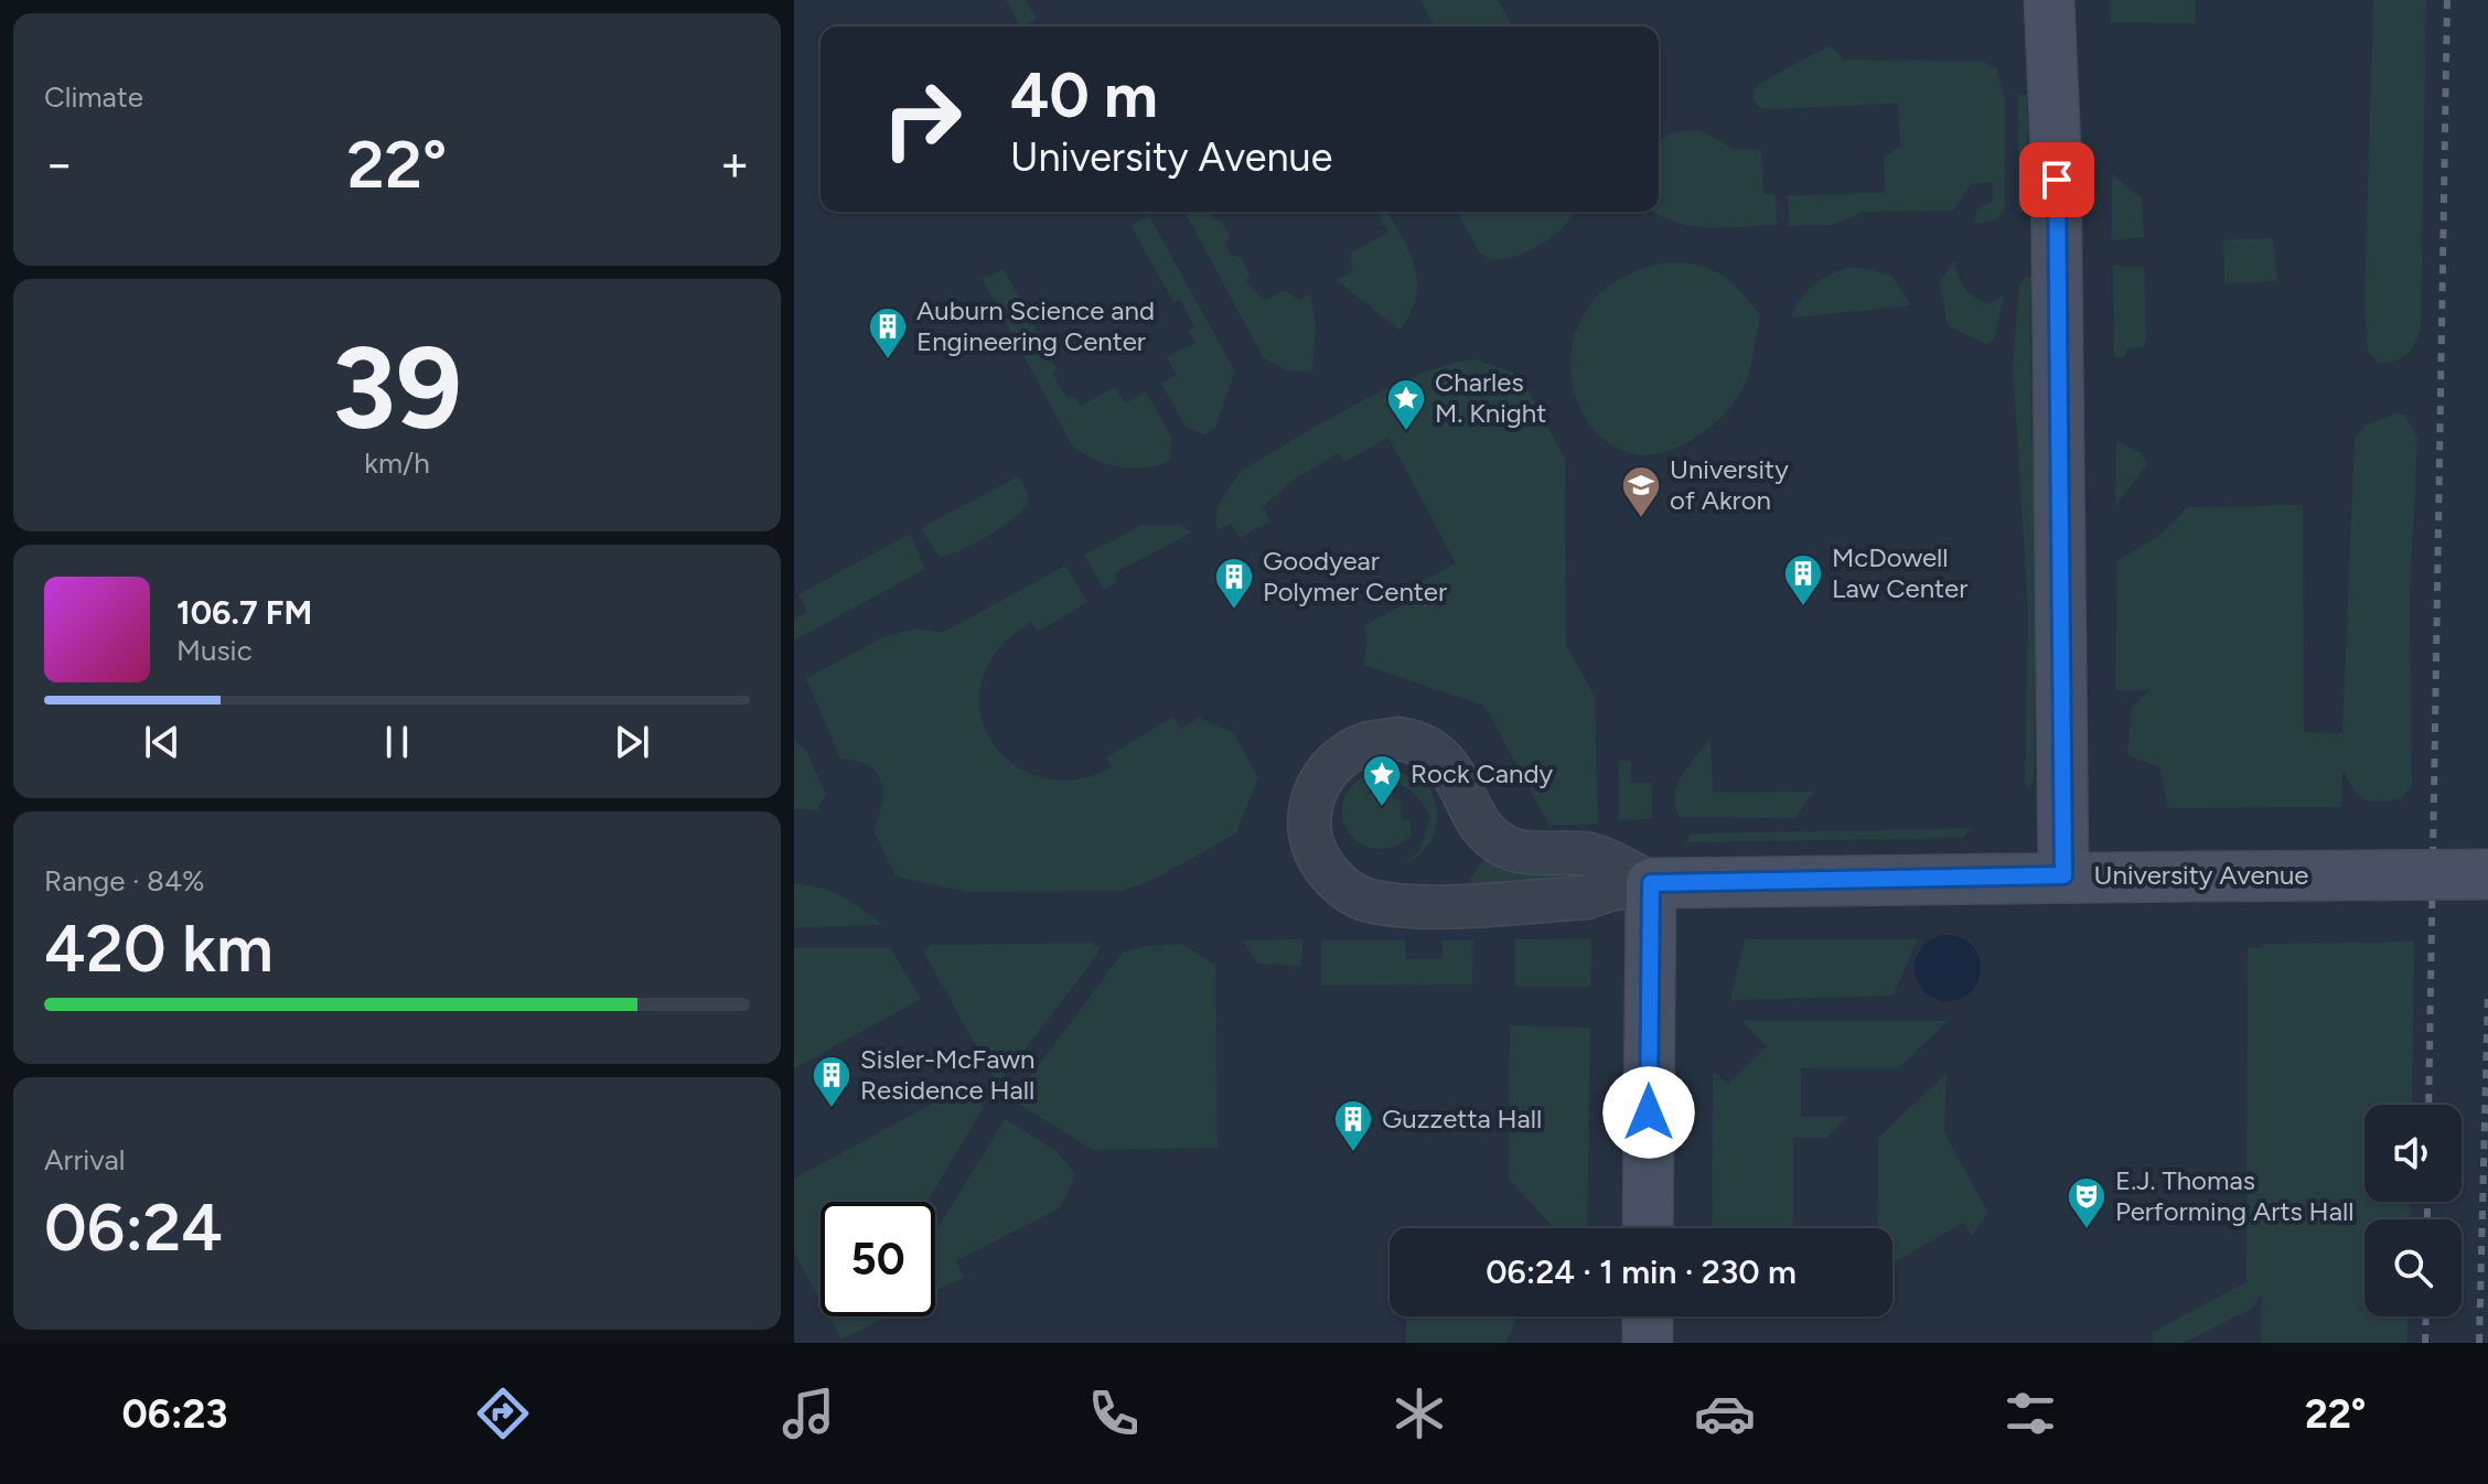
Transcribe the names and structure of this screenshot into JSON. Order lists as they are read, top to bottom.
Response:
{
  "streets": {
    "main road": ["University Avenue"]
  },
  "places": {
    "building": [
      "Auburn Science and Engineering Center",
      "McDowell Law Center",
      "Goodyear Polymer Center",
      "Sisler-McFawn Residence Hall",
      "Guzzetta Hall"
    ],
    "place": ["Charles M. Knight", "Rock Candy"],
    "school or university": ["University of Akron"],
    "theatre": ["E.J. Thomas Performing Arts Hall"]
  },
  "page": {
    "tile": [
      "Climate",
      ["39", "km/h"],
      ["Range · 84%", "420 km"],
      ["Arrival", "06:24"]
    ],
    "turn": ["40 m", "University Avenue"],
    "heat": ["−", "22°", "+"],
    "song": ["106.7 FM", "Music"],
    "limit": "50",
    "trip": "06:24 · 1 min · 230 m",
    "tabs": ["06:23", "22°"]
  }
}
